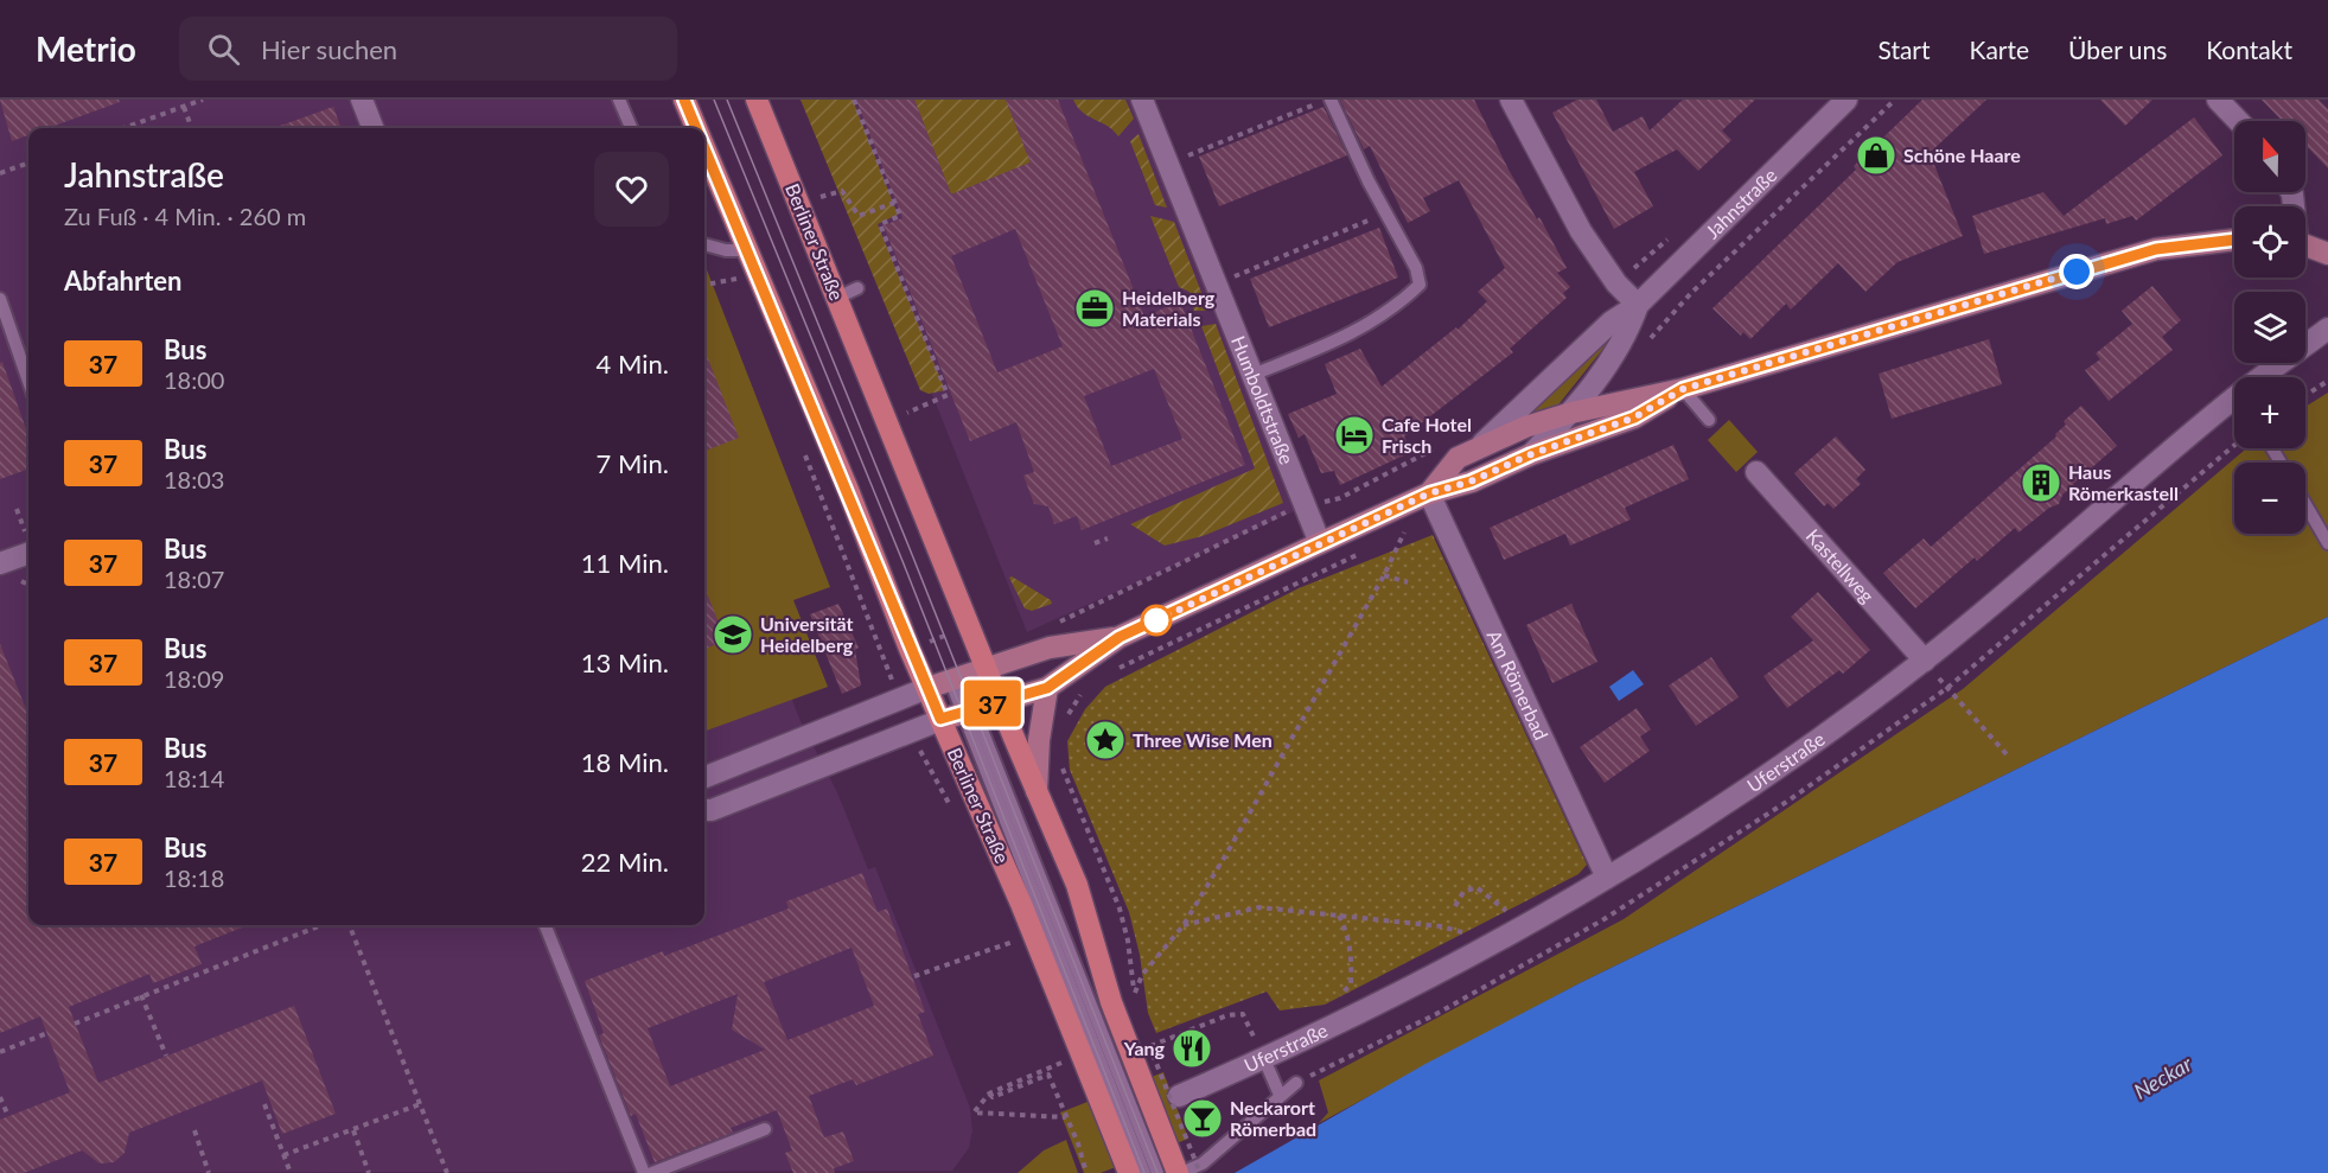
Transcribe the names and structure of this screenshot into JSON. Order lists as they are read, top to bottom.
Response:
{
  "streets": {
    "main road": ["Berliner Straße"],
    "street": [
      "Jahnstraße",
      "Humboldtstraße",
      "Kastellweg",
      "Am Römerbad",
      "Uferstraße"
    ]
  },
  "crossings": [
    ["Jahnstraße", "Berliner Straße"],
    ["Jahnstraße", "Humboldtstraße"],
    ["Jahnstraße", "Am Römerbad"],
    ["Kastellweg", "Uferstraße"],
    ["Am Römerbad", "Uferstraße"]
  ],
  "water": ["Neckar"],
  "places": {
    "shop": ["Schöne Haare"],
    "office": ["Heidelberg Materials"],
    "hotel": ["Cafe Hotel Frisch"],
    "building": ["Haus Römerkastell"],
    "school or university": ["Universität Heidelberg"],
    "place": ["Three Wise Men"],
    "restaurant": ["Yang"],
    "bar": ["Neckarort Römerbad"]
  },
  "lines": ["bus line 37"],
  "north": "top",
  "page": {
    "header": "Metrio",
    "search": "Hier suchen",
    "nav": [
      "Start",
      "Karte",
      "Über uns",
      "Kontakt"
    ],
    "on_map": "37",
    "map_buttons": ["+", "−"],
    "heading": [
      ["Jahnstraße", "Zu Fuß · 4 Min. · 260 m"],
      "Abfahrten"
    ],
    "list": [
      {
        "mark": "37",
        "name": "Bus",
        "note": "18:00",
        "value": "4 Min."
      },
      {
        "mark": "37",
        "name": "Bus",
        "note": "18:03",
        "value": "7 Min."
      },
      {
        "mark": "37",
        "name": "Bus",
        "note": "18:07",
        "value": "11 Min."
      },
      {
        "mark": "37",
        "name": "Bus",
        "note": "18:09",
        "value": "13 Min."
      },
      {
        "mark": "37",
        "name": "Bus",
        "note": "18:14",
        "value": "18 Min."
      },
      {
        "mark": "37",
        "name": "Bus",
        "note": "18:18",
        "value": "22 Min."
      }
    ]
  }
}
